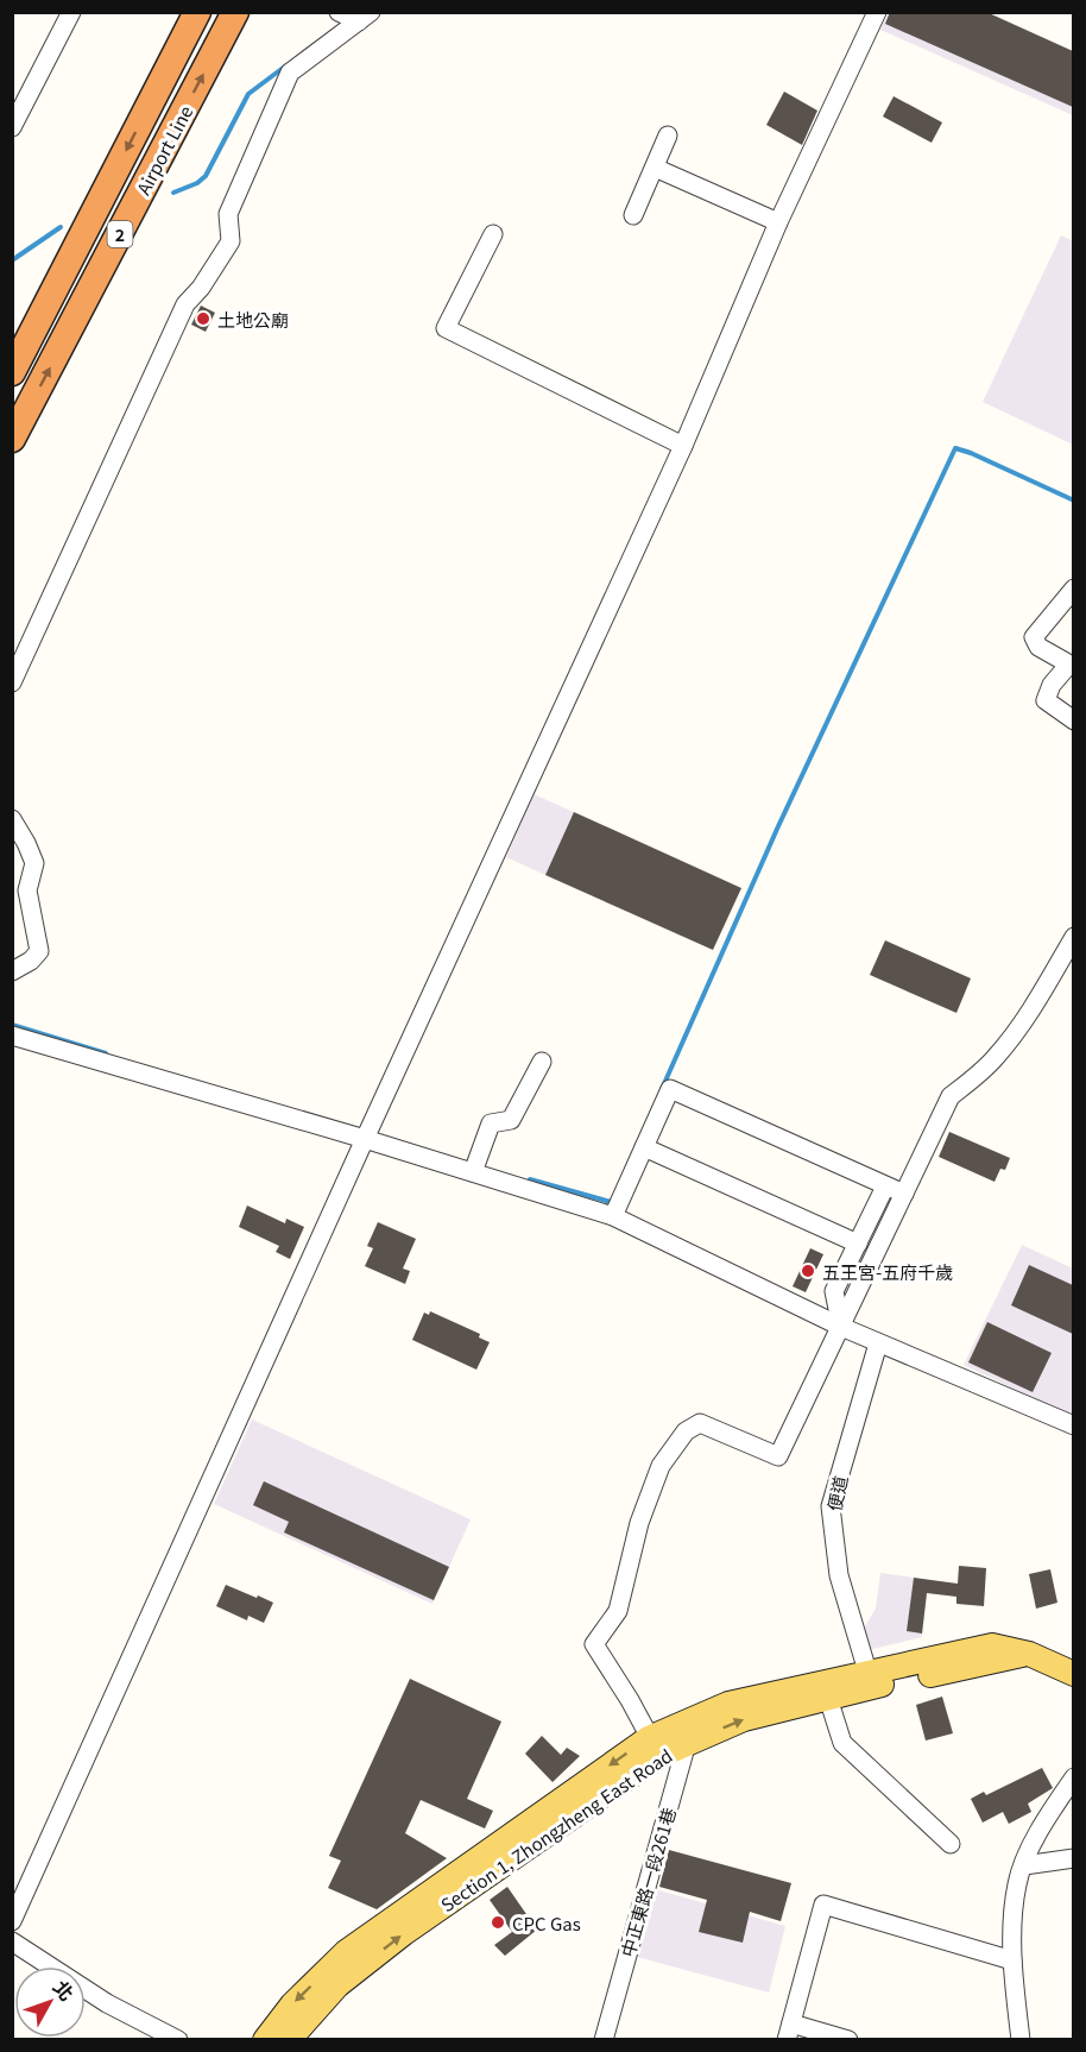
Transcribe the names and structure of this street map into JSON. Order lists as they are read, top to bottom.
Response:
{
  "streets": {
    "highway": ["Airport Line", "2"],
    "main road": ["Section 1, Zhongzheng East Road"],
    "street": ["便道", "中正東路一段261巷"]
  },
  "crossings": [
    ["便道", "Section 1, Zhongzheng East Road"],
    ["Section 1, Zhongzheng East Road", "中正東路一段261巷"]
  ],
  "places": ["土地公廟", "五王宮-五府千歲", "CPC Gas"],
  "north": "top right"
}
